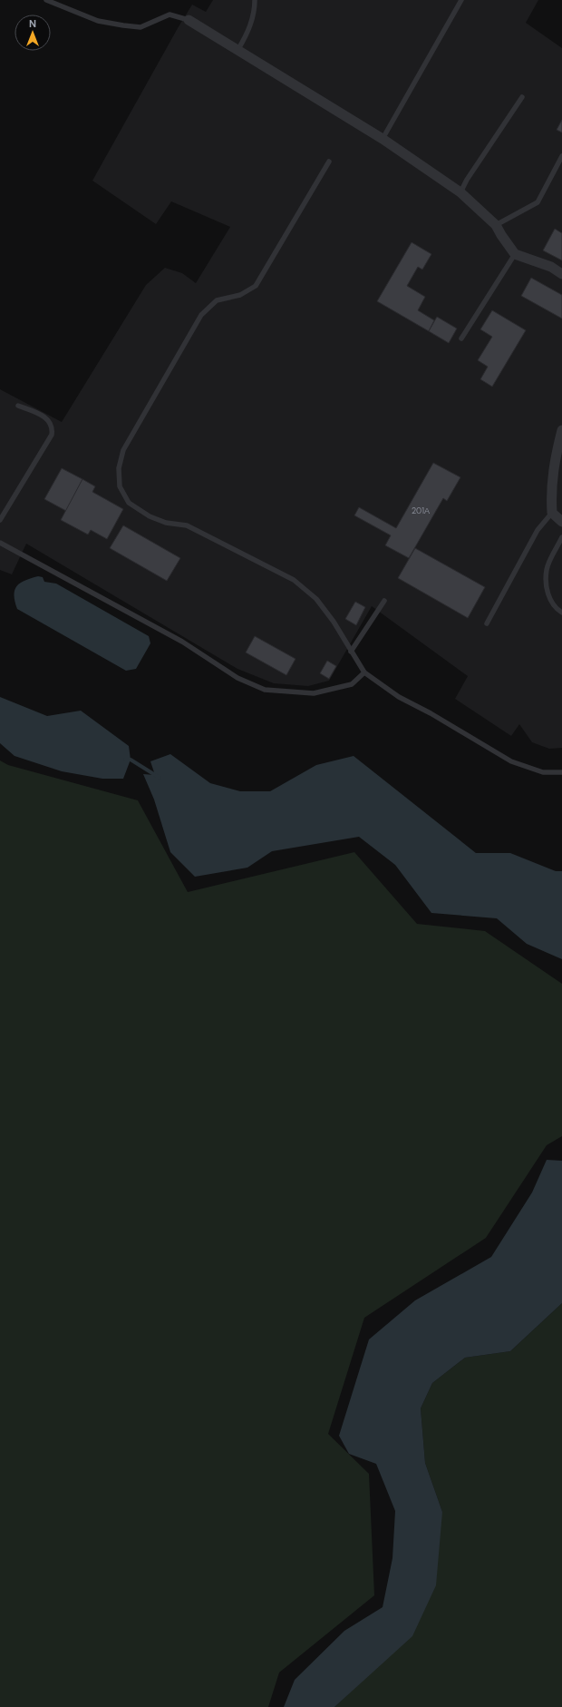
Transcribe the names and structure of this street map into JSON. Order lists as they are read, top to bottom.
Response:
{
  "house_numbers": ["201А"],
  "north": "top"
}
